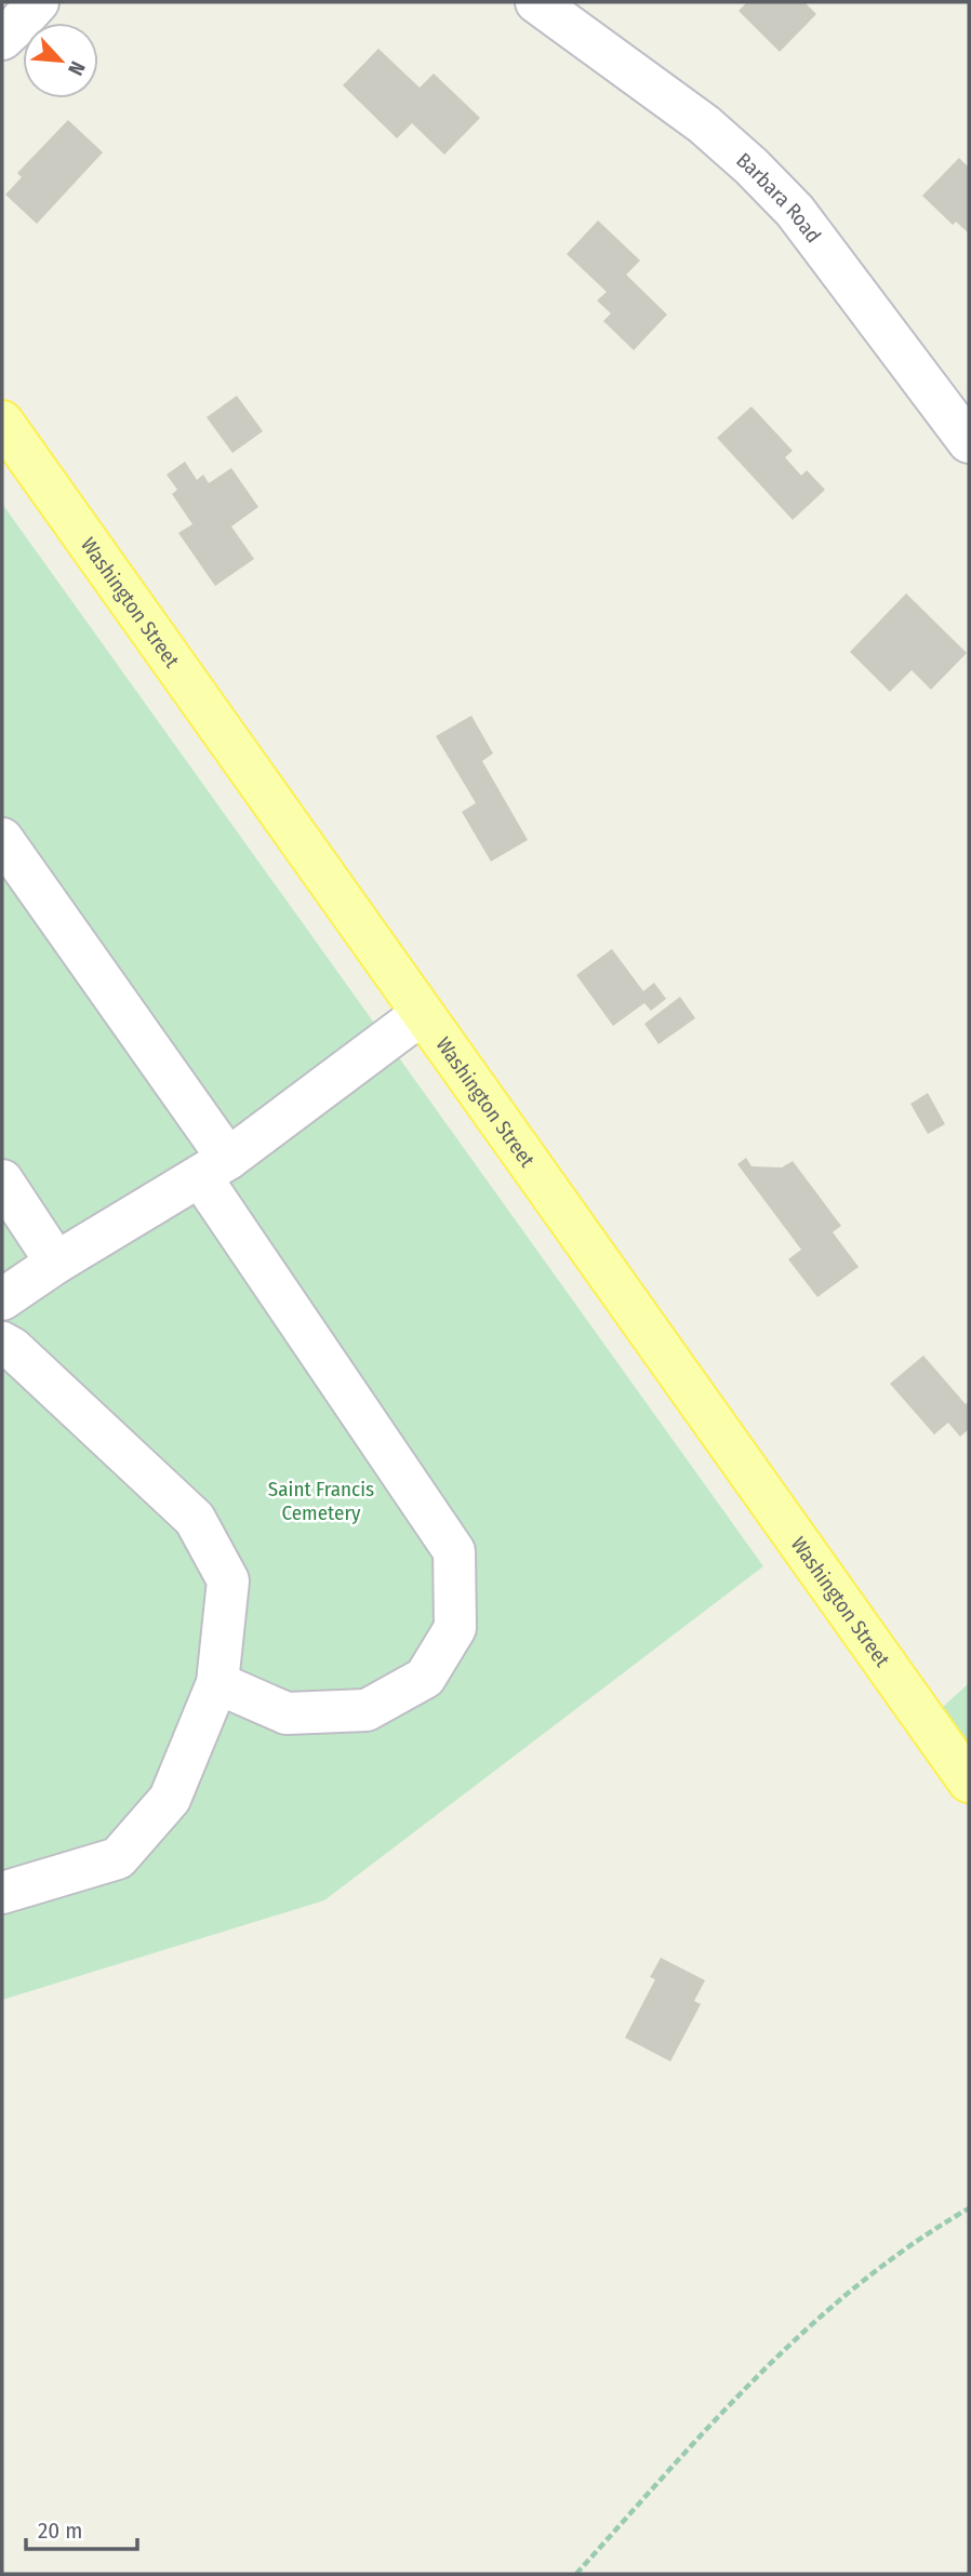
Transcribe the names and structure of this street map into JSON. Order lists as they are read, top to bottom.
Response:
{
  "streets": {
    "main road": ["Washington Street"],
    "street": ["Barbara Road"]
  },
  "parks": ["Saint Francis Cemetery"],
  "scale_bar": "20 m",
  "north": "bottom right"
}
